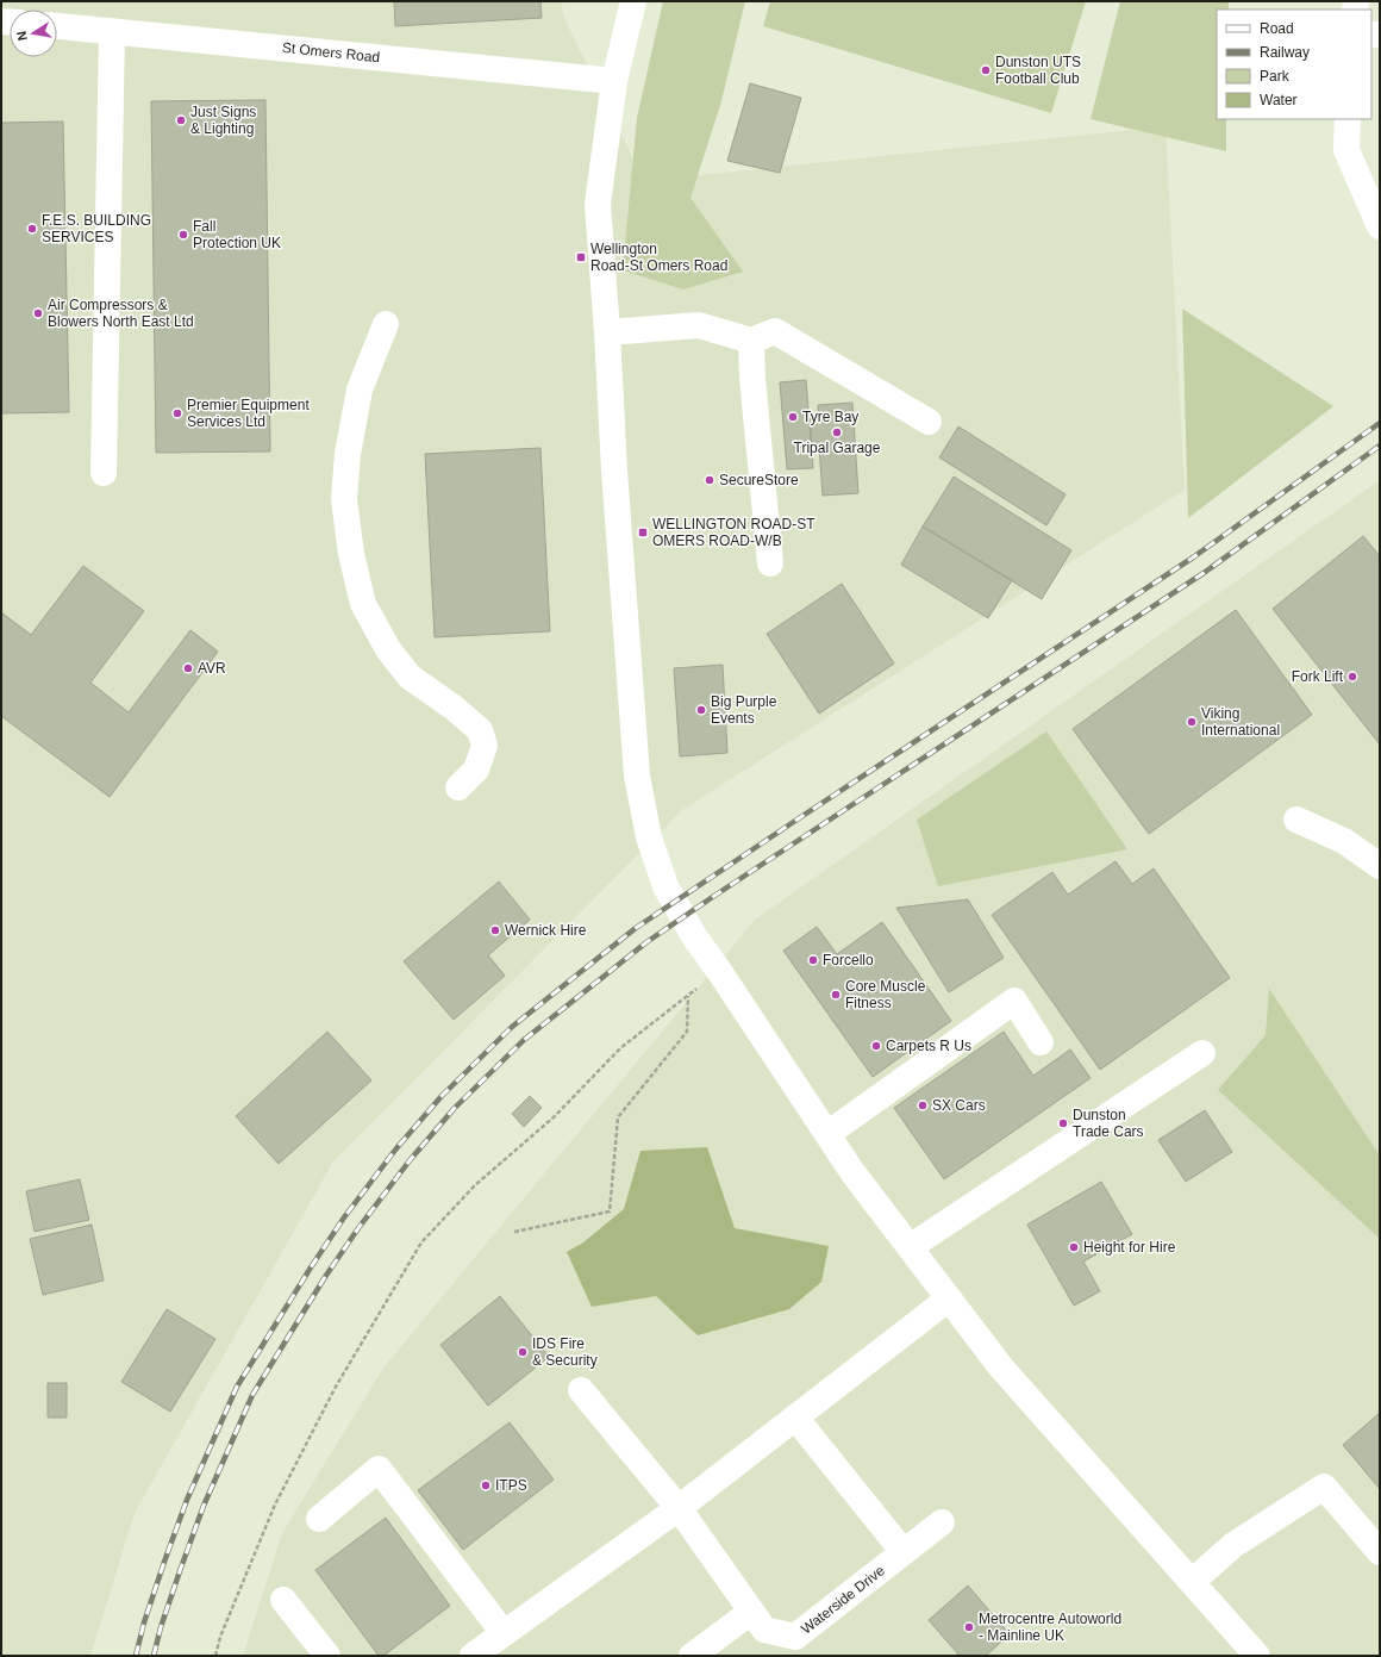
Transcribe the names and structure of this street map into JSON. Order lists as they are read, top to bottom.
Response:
{
  "streets": {
    "street": ["St Omers Road", "Waterside Drive"]
  },
  "places": {
    "other": [
      "Dunston UTS Football Club",
      "Just Signs & Lighting",
      "F.E.S. BUILDING SERVICES",
      "Fall Protection UK",
      "Air Compressors & Blowers North East Ltd",
      "Premier Equipment Services Ltd",
      "Tyre Bay",
      "Tripal Garage",
      "SecureStore",
      "AVR",
      "Fork Lift",
      "Big Purple Events",
      "Viking International",
      "Wernick Hire",
      "Forcello",
      "Core Muscle Fitness",
      "Carpets R Us",
      "SX Cars",
      "Dunston Trade Cars",
      "Height for Hire",
      "IDS Fire & Security",
      "ITPS",
      "Metrocentre Autoworld - Mainline UK"
    ],
    "transit": ["Wellington Road-St Omers Road", "WELLINGTON ROAD-ST OMERS ROAD-W/B"]
  },
  "legend": [
    "Road",
    "Railway",
    "Park",
    "Water"
  ],
  "north": "left"
}
